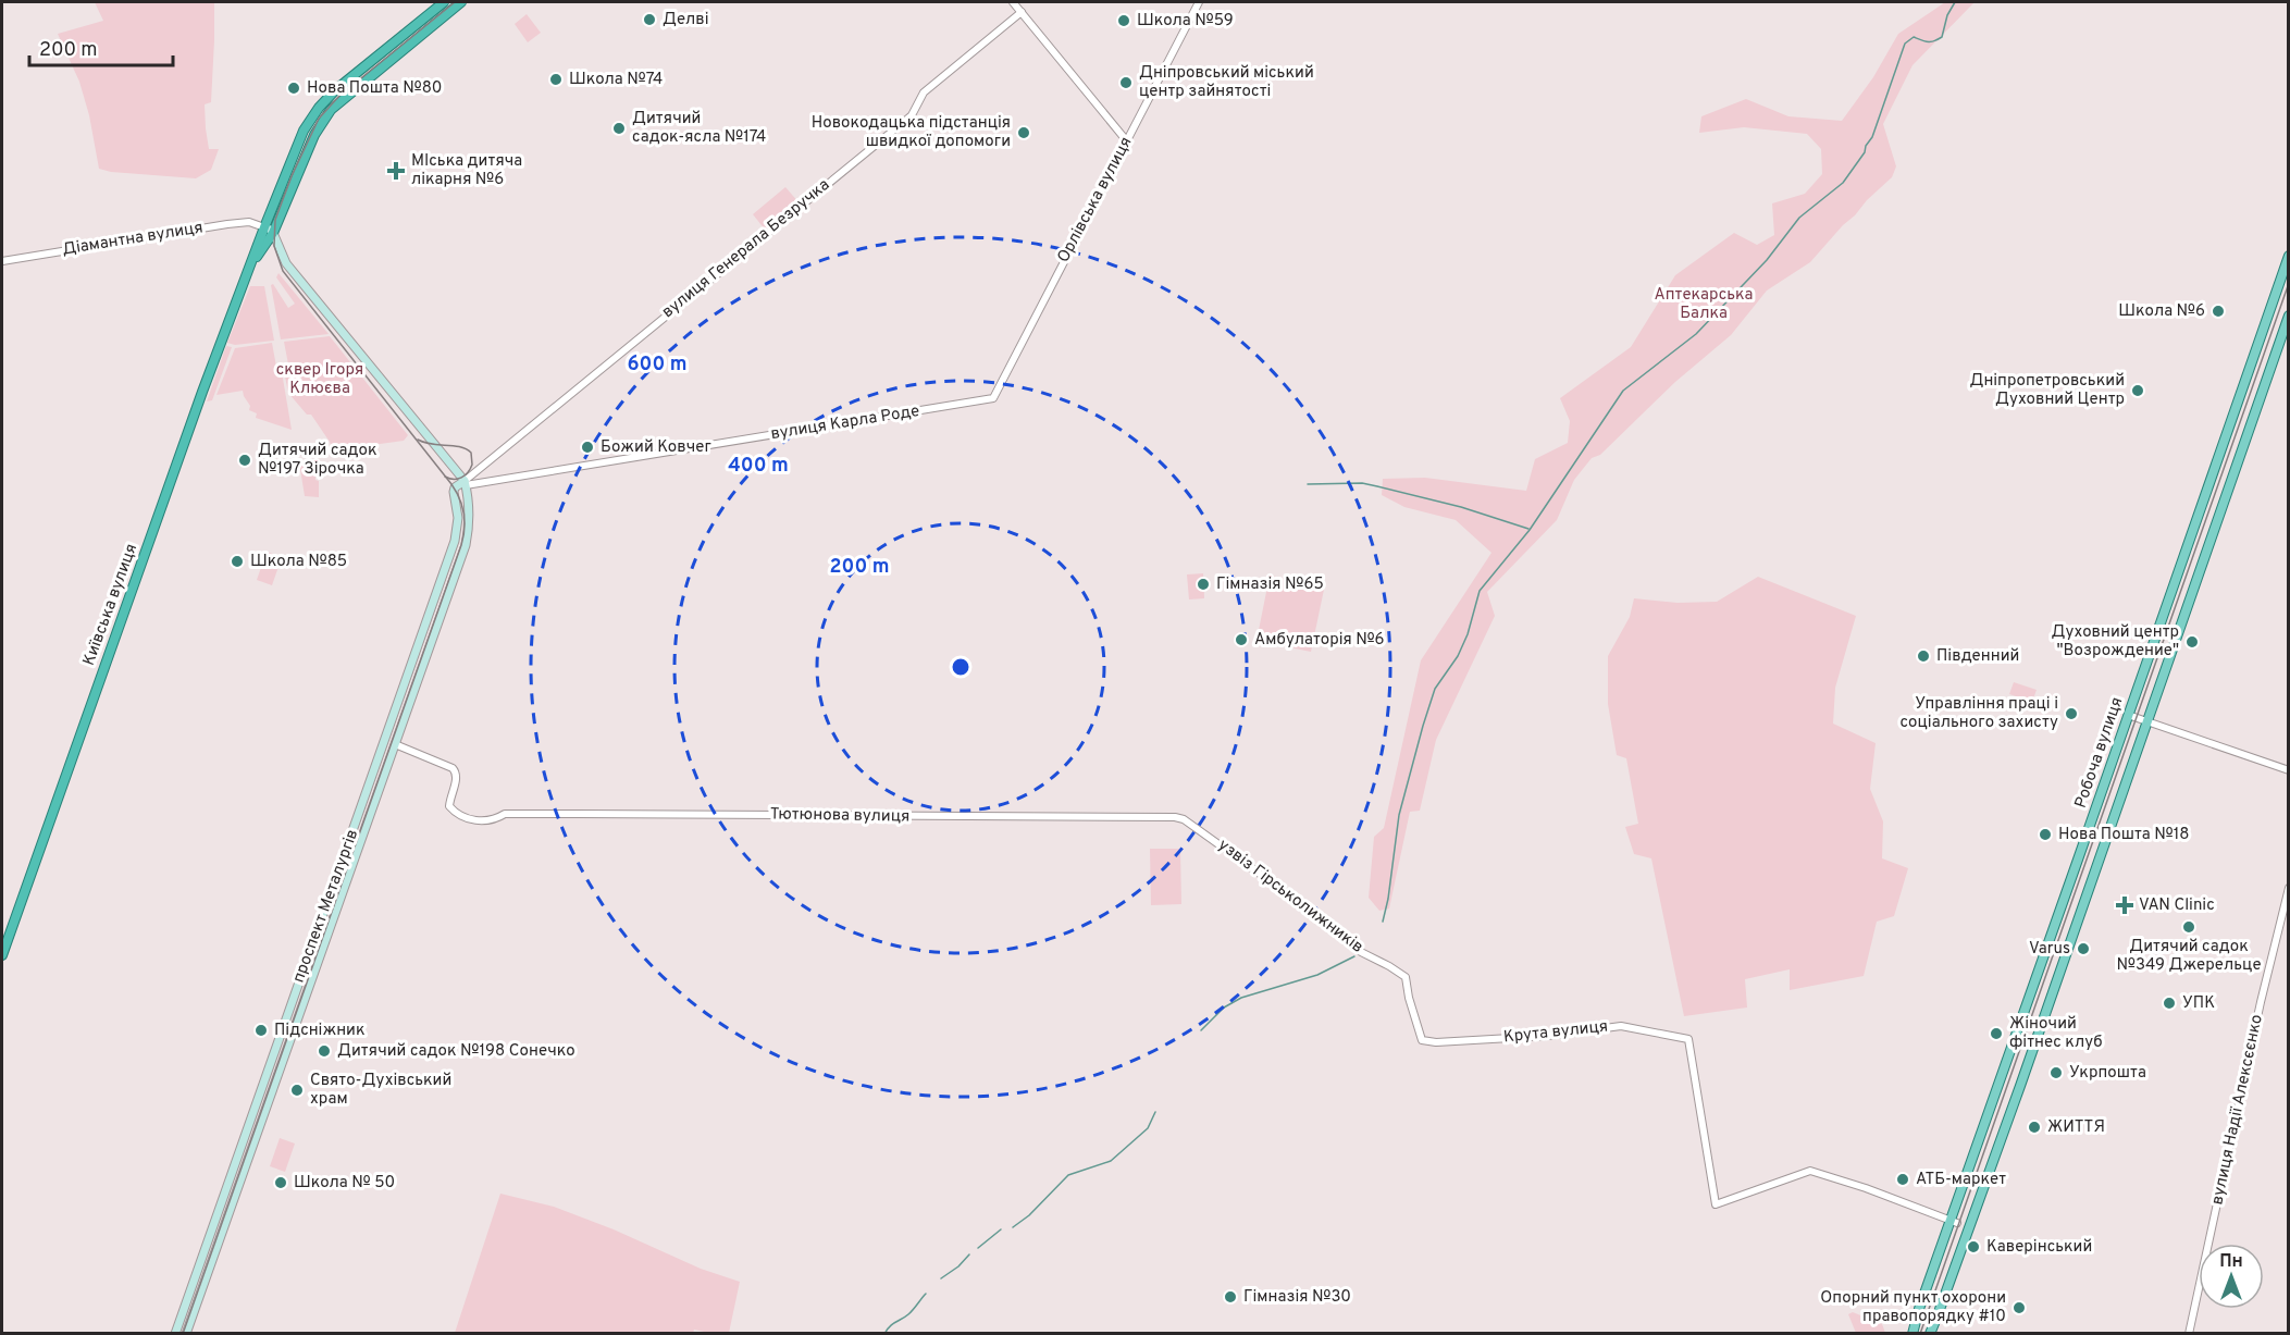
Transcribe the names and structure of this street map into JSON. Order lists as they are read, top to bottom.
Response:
{
  "streets": {
    "highway": ["Київська вулиця"],
    "main road": ["Робоча вулиця", "проспект Металургів"],
    "street": [
      "Орлівська вулиця",
      "Діамантна вулиця",
      "вулиця Генерала Безручка",
      "вулиця Карла Роде",
      "Тютюнова вулиця",
      "узвіз Гірськолижників",
      "Крута вулиця",
      "вулиця Надії Алексєєнко"
    ]
  },
  "crossings": [
    ["Орлівська вулиця", "вулиця Карла Роде"],
    ["Діамантна вулиця", "Київська вулиця"],
    ["вулиця Генерала Безручка", "вулиця Карла Роде"],
    ["вулиця Генерала Безручка", "проспект Металургів"],
    ["вулиця Карла Роде", "проспект Металургів"],
    ["Робоча вулиця", "Крута вулиця"],
    ["Тютюнова вулиця", "узвіз Гірськолижників"],
    ["Тютюнова вулиця", "проспект Металургів"],
    ["узвіз Гірськолижників", "Крута вулиця"]
  ],
  "parks": ["Аптекарська Балка", "сквер Ігоря Клюєва"],
  "places": {
    "other": [
      "Делві",
      "Школа №59",
      "Школа №74",
      "Дніпровський міський центр зайнятості",
      "Нова Пошта №80",
      "Дитячий садок-ясла №174",
      "Новокодацька підстанція швидкої допомоги",
      "Школа №6",
      "Дніпропетровський Духовний Центр",
      "Божий Ковчег",
      "Дитячий садок №197 Зірочка",
      "Школа №85",
      "Гімназія №65",
      "Амбулаторія №6",
      "Духовний центр \"Возрождение\"",
      "Південний",
      "Управління праці і соціального захисту",
      "Нова Пошта №18",
      "Дитячий садок №349 Джерельце",
      "Varus",
      "УПК",
      "Підсніжник",
      "Жіночий фітнес клуб",
      "Дитячий садок №198 Сонечко",
      "Укрпошта",
      "Свято-Духівський храм",
      "ЖИТТЯ",
      "АТБ-маркет",
      "Школа № 50",
      "Каверінський",
      "Гімназія №30",
      "Опорний пункт охорони правопорядку #10"
    ],
    "health": ["МІська дитяча лікарня №6", "VAN Clinic"]
  },
  "scale_bar": "200 m",
  "north": "top",
  "rings": ["600 m", "400 m", "200 m"]
}
